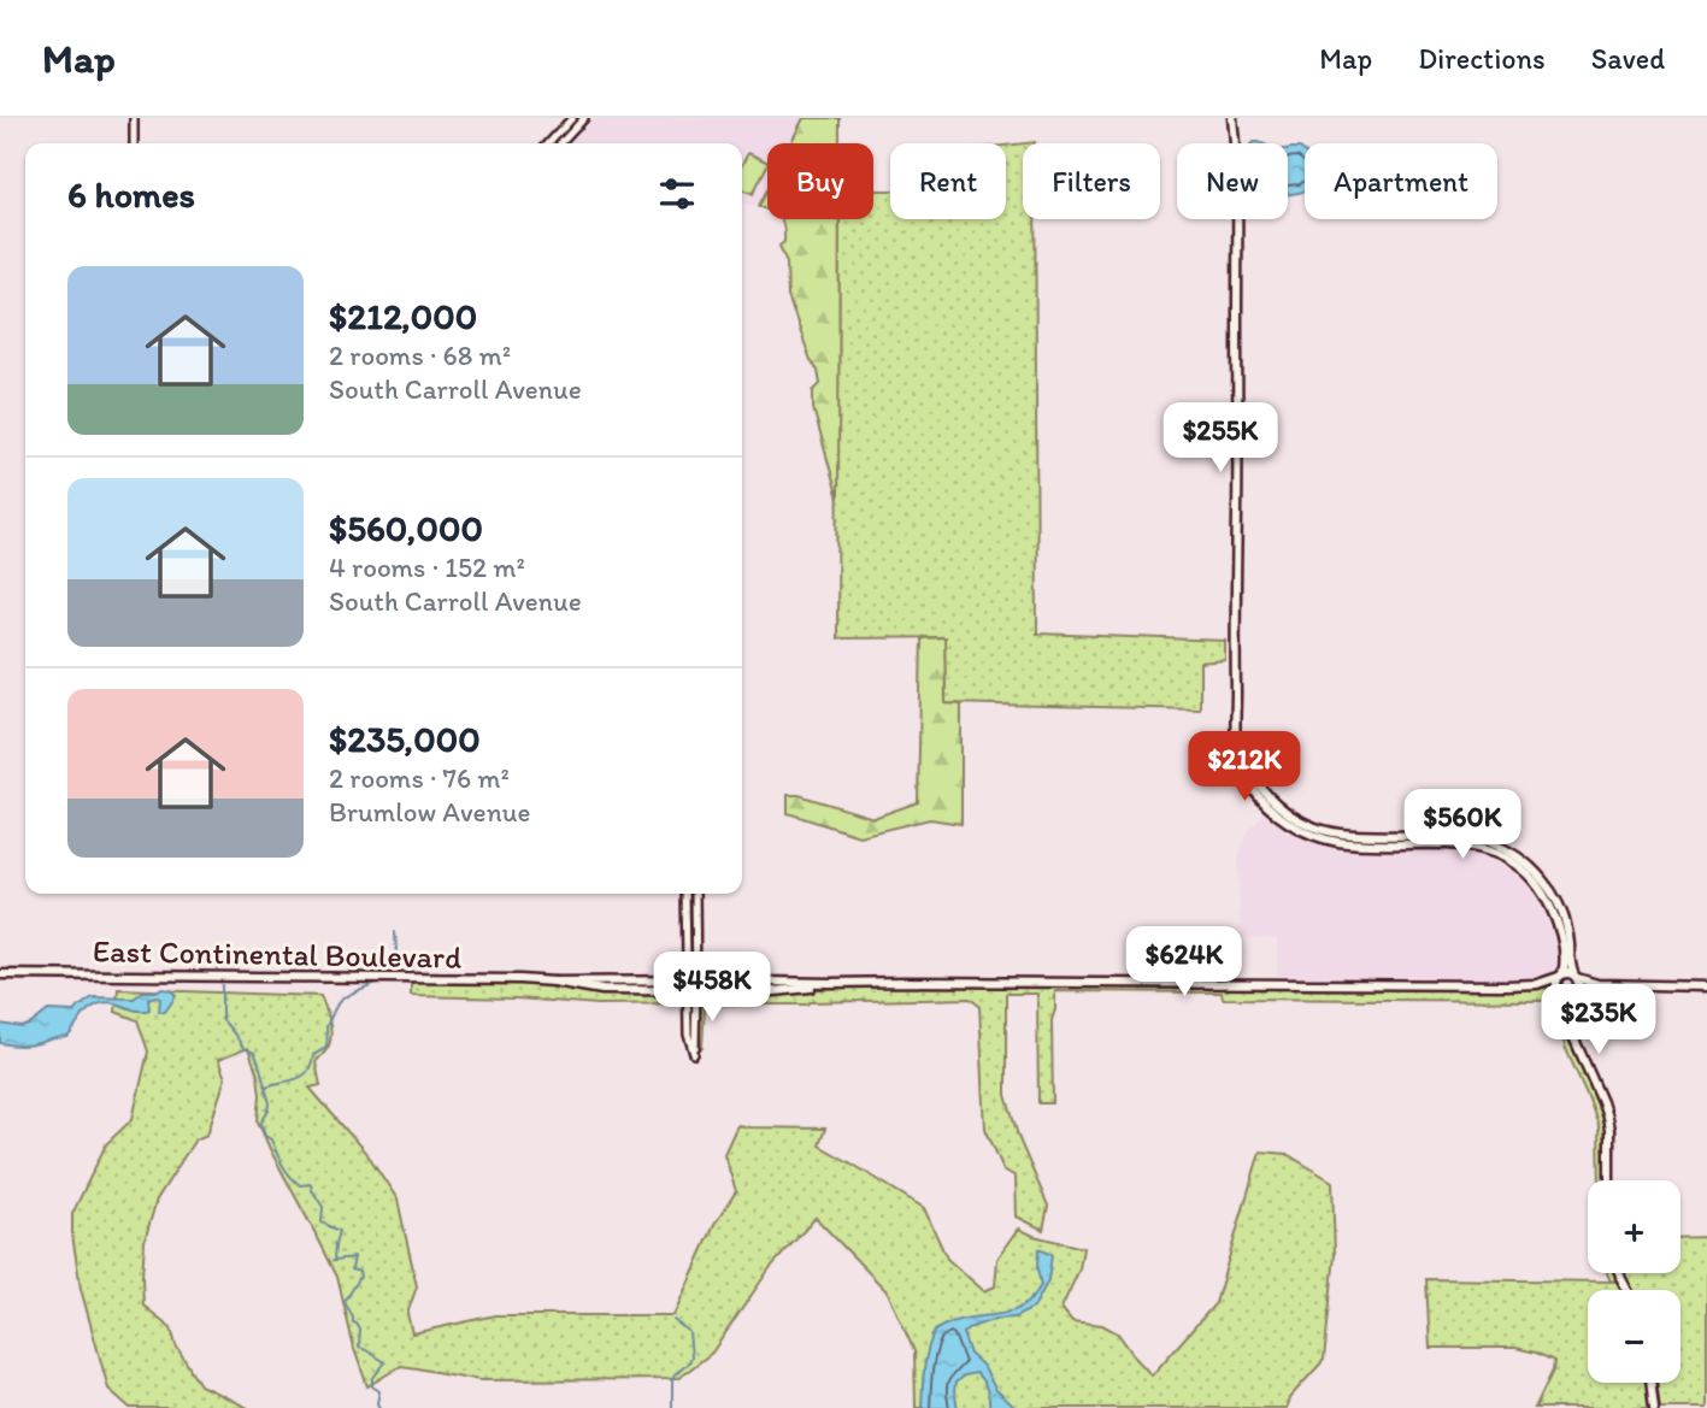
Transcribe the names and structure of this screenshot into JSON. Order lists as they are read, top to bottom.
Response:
{
  "streets": {
    "main road": ["East Continental Boulevard"]
  },
  "page": {
    "header": "Map",
    "nav": ["Map", "Directions", "Saved"],
    "chip": [
      "Buy",
      "Rent",
      "Filters",
      "New",
      "Apartment"
    ],
    "heading": "6 homes",
    "list": [
      {
        "name": "$212,000",
        "note": "2 rooms · 68 m² · South Carroll Avenue"
      },
      {
        "name": "$560,000",
        "note": "4 rooms · 152 m² · South Carroll Avenue"
      },
      {
        "name": "$235,000",
        "note": "2 rooms · 76 m² · Brumlow Avenue"
      }
    ],
    "price": [
      "$255K",
      "$212K",
      "$560K",
      "$624K",
      "$458K",
      "$235K"
    ],
    "map_buttons": ["+", "−"]
  }
}
